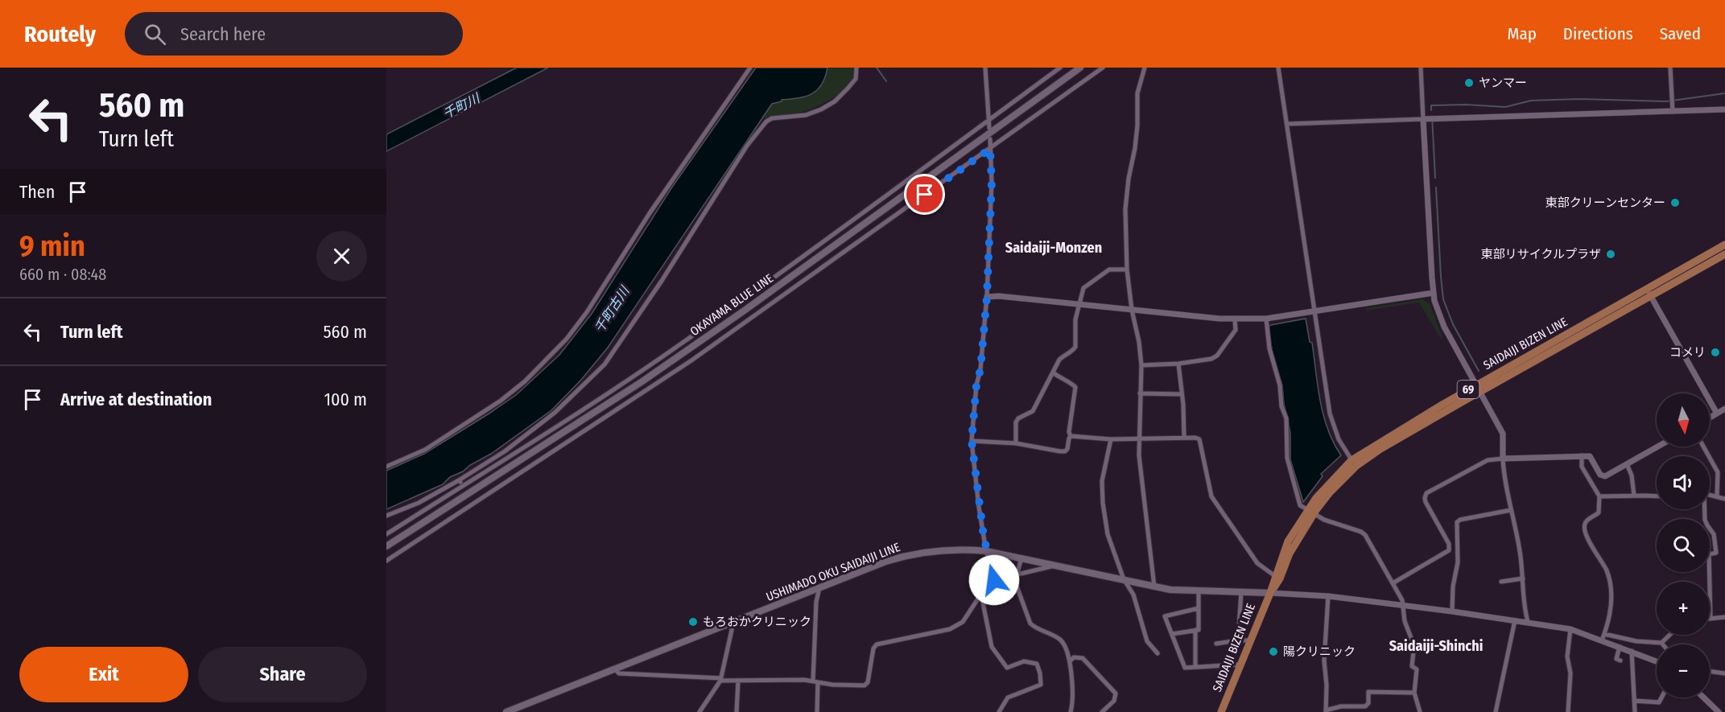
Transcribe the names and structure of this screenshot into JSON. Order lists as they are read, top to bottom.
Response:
{
  "streets": {
    "main road": [
      "OKAYAMA BLUE LINE",
      "SAIDAIJI BIZEN LINE",
      "69",
      "USHIMADO OKU SAIDAIJI LINE"
    ]
  },
  "crossings": [
    ["SAIDAIJI BIZEN LINE", "USHIMADO OKU SAIDAIJI LINE"]
  ],
  "districts": ["Saidaiji-Monzen", "Saidaiji-Shinchi"],
  "water": ["千町川", "千町古川"],
  "places": [
    "ヤンマー",
    "東部クリーンセンター",
    "東部リサイクルプラザ",
    "コメリ",
    "もろおかクリニック",
    "陽クリニック"
  ],
  "north": "bottom",
  "page": {
    "header": "Routely",
    "search": "Search here",
    "nav": ["Map", "Directions", "Saved"],
    "turn": ["560 m", "Turn left"],
    "then": "Then",
    "heading": ["9 min", "660 m · 08:48"],
    "list": [
      {
        "name": "Turn left",
        "value": "560 m"
      },
      {
        "name": "Arrive at destination",
        "value": "100 m"
      }
    ],
    "map_buttons": ["+", "−"],
    "buttons": ["Exit", "Share"]
  }
}
